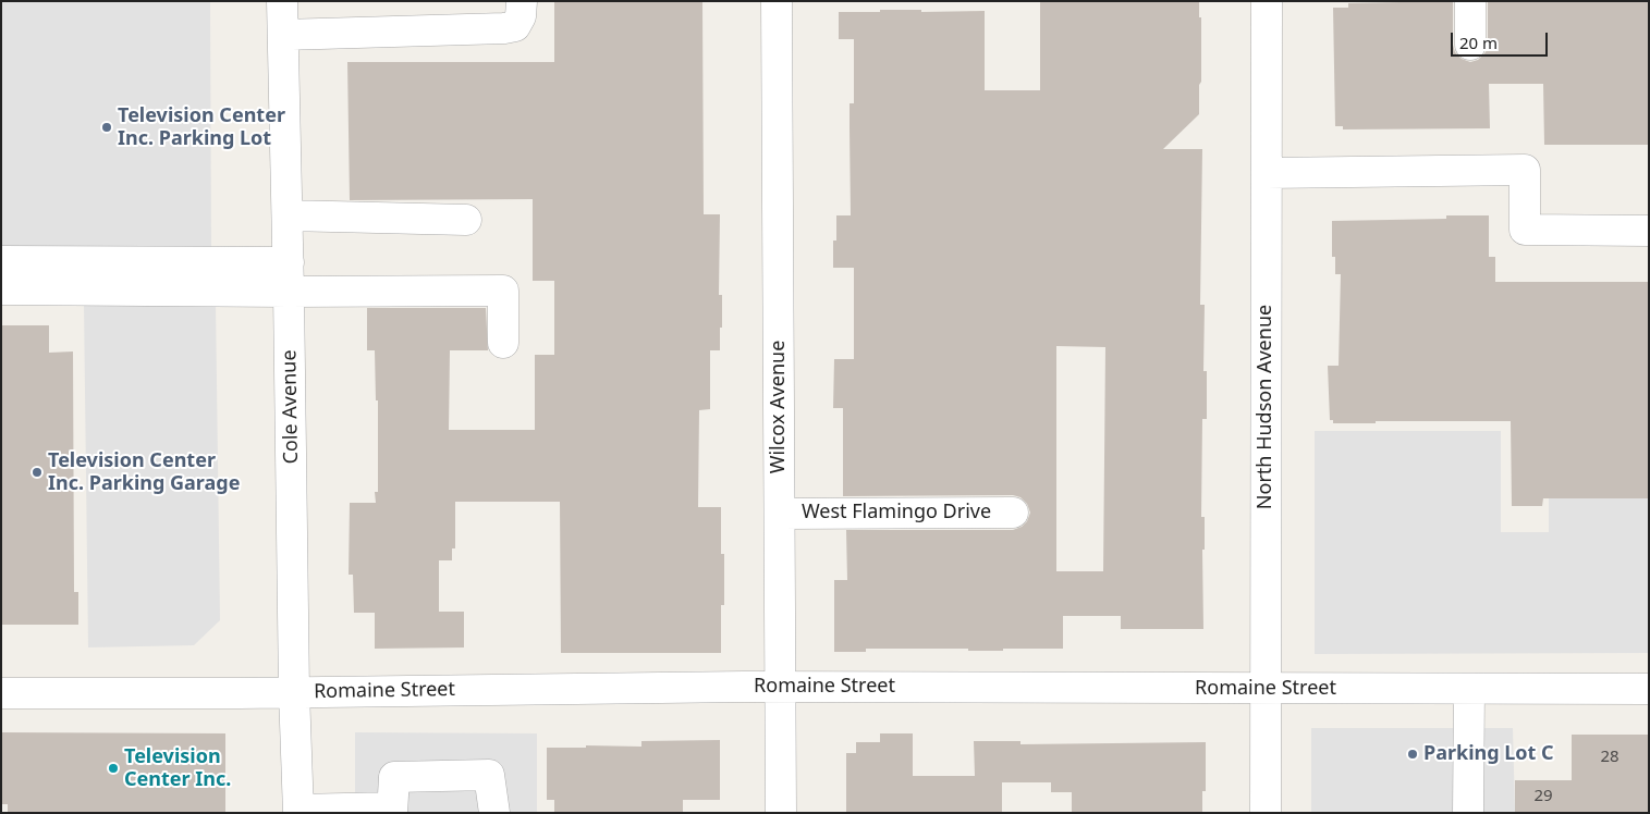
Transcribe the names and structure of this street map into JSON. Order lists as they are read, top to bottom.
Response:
{
  "streets": {
    "street": [
      "Cole Avenue",
      "Wilcox Avenue",
      "North Hudson Avenue",
      "West Flamingo Drive",
      "Romaine Street"
    ]
  },
  "crossings": [
    ["Cole Avenue", "Romaine Street"],
    ["Wilcox Avenue", "West Flamingo Drive"],
    ["Wilcox Avenue", "Romaine Street"],
    ["North Hudson Avenue", "Romaine Street"]
  ],
  "places": [
    "Television Center Inc. Parking Lot",
    "Television Center Inc. Parking Garage",
    "Parking Lot C",
    "Television Center Inc."
  ],
  "house_numbers": ["28", "29"],
  "scale_bar": "20 m"
}
